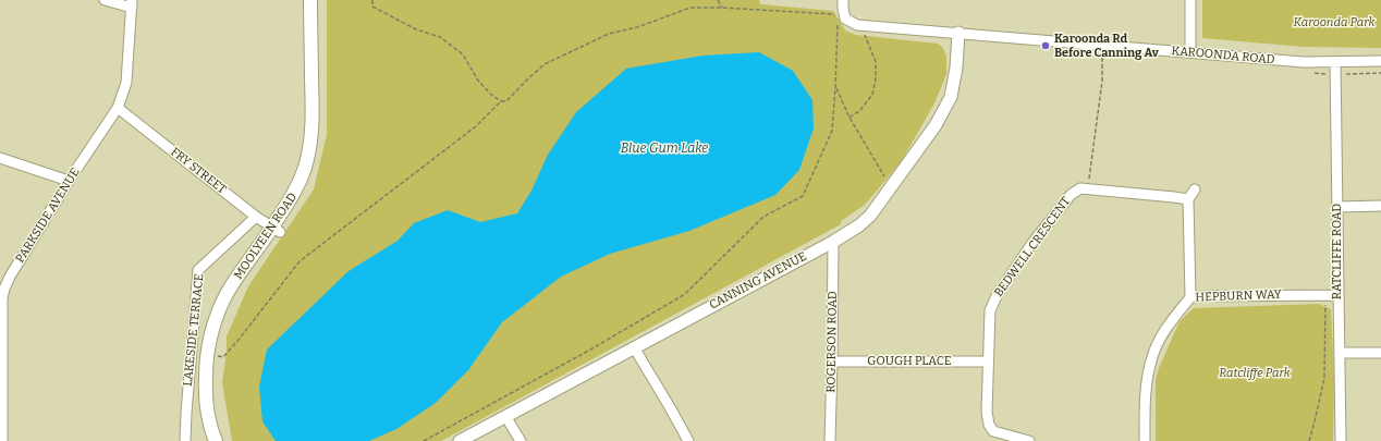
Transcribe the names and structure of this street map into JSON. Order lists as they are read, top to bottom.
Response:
{
  "streets": {
    "main road": ["MOOLYEEN ROAD"],
    "street": [
      "KAROONDA ROAD",
      "FRY STREET",
      "PARKSIDE AVENUE",
      "BEDWELL CRESCENT",
      "RATCLIFFE ROAD",
      "CANNING AVENUE",
      "HEPBURN WAY",
      "LAKESIDE TERRACE",
      "ROGERSON ROAD",
      "GOUGH PLACE"
    ]
  },
  "crossings": [
    ["KAROONDA ROAD", "RATCLIFFE ROAD"],
    ["KAROONDA ROAD", "CANNING AVENUE"],
    ["FRY STREET", "PARKSIDE AVENUE"],
    ["FRY STREET", "MOOLYEEN ROAD"],
    ["FRY STREET", "LAKESIDE TERRACE"],
    ["BEDWELL CRESCENT", "GOUGH PLACE"],
    ["RATCLIFFE ROAD", "HEPBURN WAY"],
    ["CANNING AVENUE", "ROGERSON ROAD"],
    ["ROGERSON ROAD", "GOUGH PLACE"]
  ],
  "water": ["Blue Gum Lake"],
  "parks": ["Karoonda Park", "Ratcliffe Park"],
  "places": ["Karoonda Rd Before Canning Av"]
}
